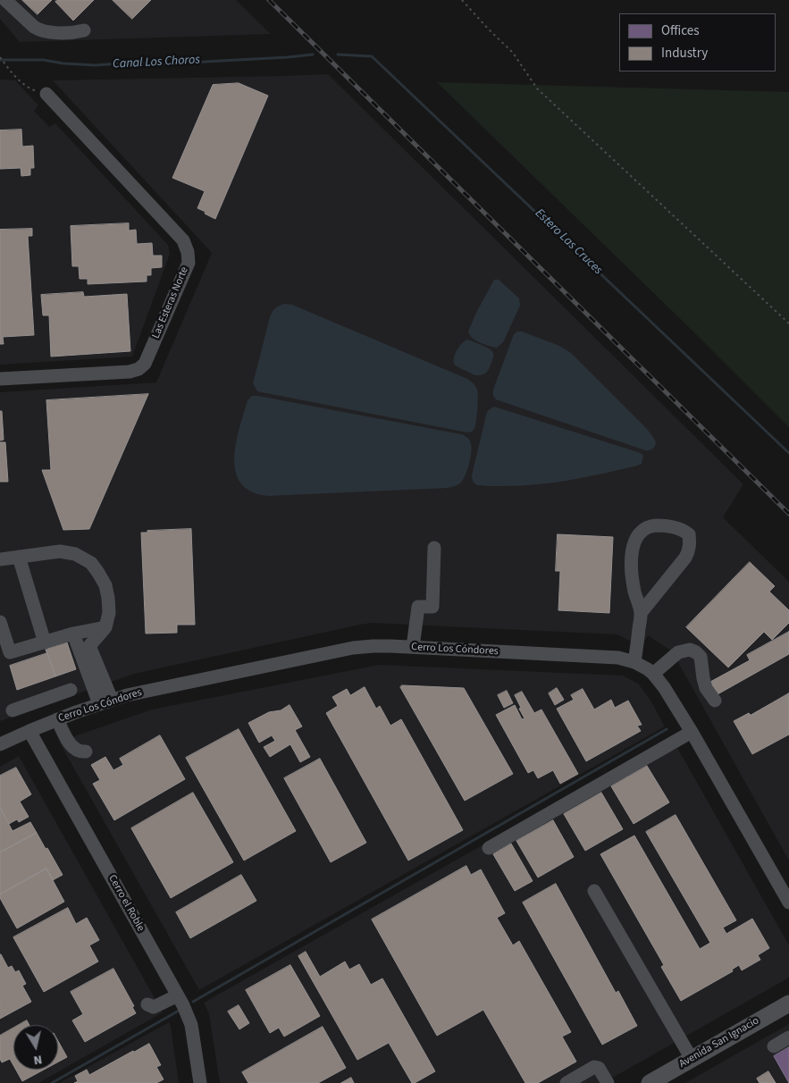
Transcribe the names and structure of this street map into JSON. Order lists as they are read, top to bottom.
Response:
{
  "streets": {
    "main road": ["Avenida San Ignacio"],
    "street": ["Las Esteras Norte", "Cerro Los Cóndores", "Cerro el Roble"]
  },
  "crossings": [
    ["Cerro Los Cóndores", "Cerro el Roble"]
  ],
  "water": ["Canal Los Choros", "Estero Las Cruces"],
  "legend": ["Offices", "Industry"],
  "north": "bottom"
}
